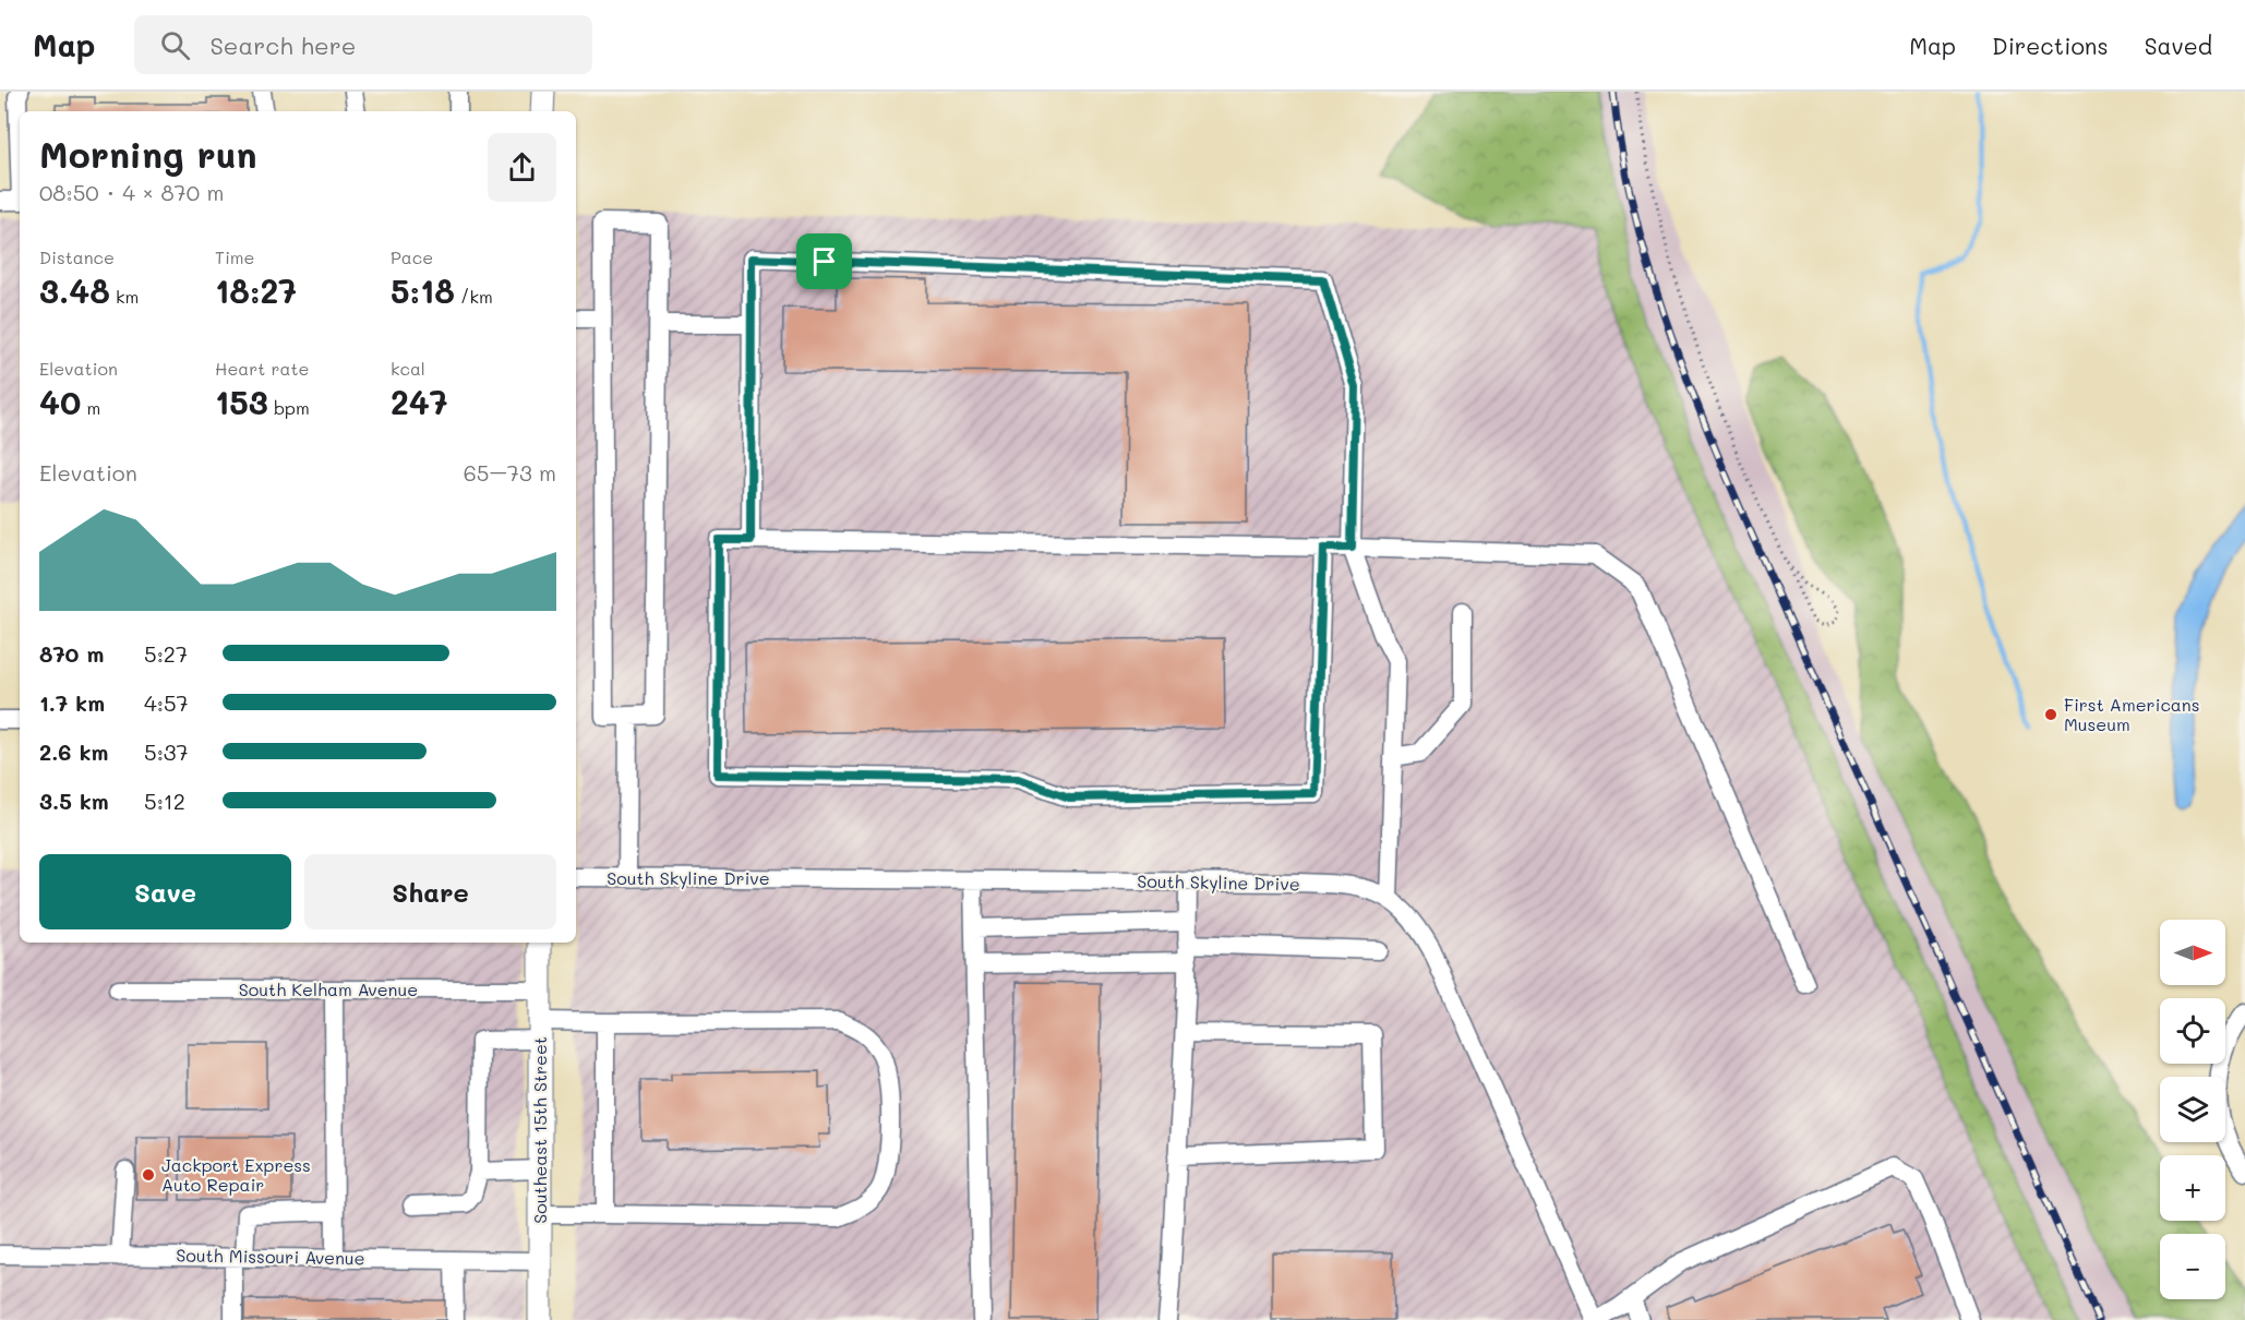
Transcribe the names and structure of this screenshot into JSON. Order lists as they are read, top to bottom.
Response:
{
  "streets": {
    "main road": ["Southeast 15th Street"],
    "street": ["South Skyline Drive", "South Kelham Avenue", "South Missouri Avenue"]
  },
  "crossings": [
    ["South Kelham Avenue", "Southeast 15th Street"],
    ["Southeast 15th Street", "South Missouri Avenue"]
  ],
  "places": ["First Americans Museum", "Jackport Express Auto Repair"],
  "north": "right",
  "page": {
    "header": "Map",
    "search": "Search here",
    "nav": ["Map", "Directions", "Saved"],
    "heading": ["Morning run", "08:50 · 4 × 870 m"],
    "stats": [
      ["Distance", "3.48 km"],
      ["Time", "18:27"],
      ["Pace", "5:18 /km"],
      ["Elevation", "40 m"],
      ["Heart rate", "153 bpm"],
      ["kcal", "247"]
    ],
    "chart": ["Elevation", "65–73 m"],
    "list": [
      {
        "name": "870 m",
        "note": "5:27"
      },
      {
        "name": "1.7 km",
        "note": "4:57"
      },
      {
        "name": "2.6 km",
        "note": "5:37"
      },
      {
        "name": "3.5 km",
        "note": "5:12"
      }
    ],
    "buttons": ["Save", "Share"],
    "map_buttons": ["+", "−"]
  }
}
